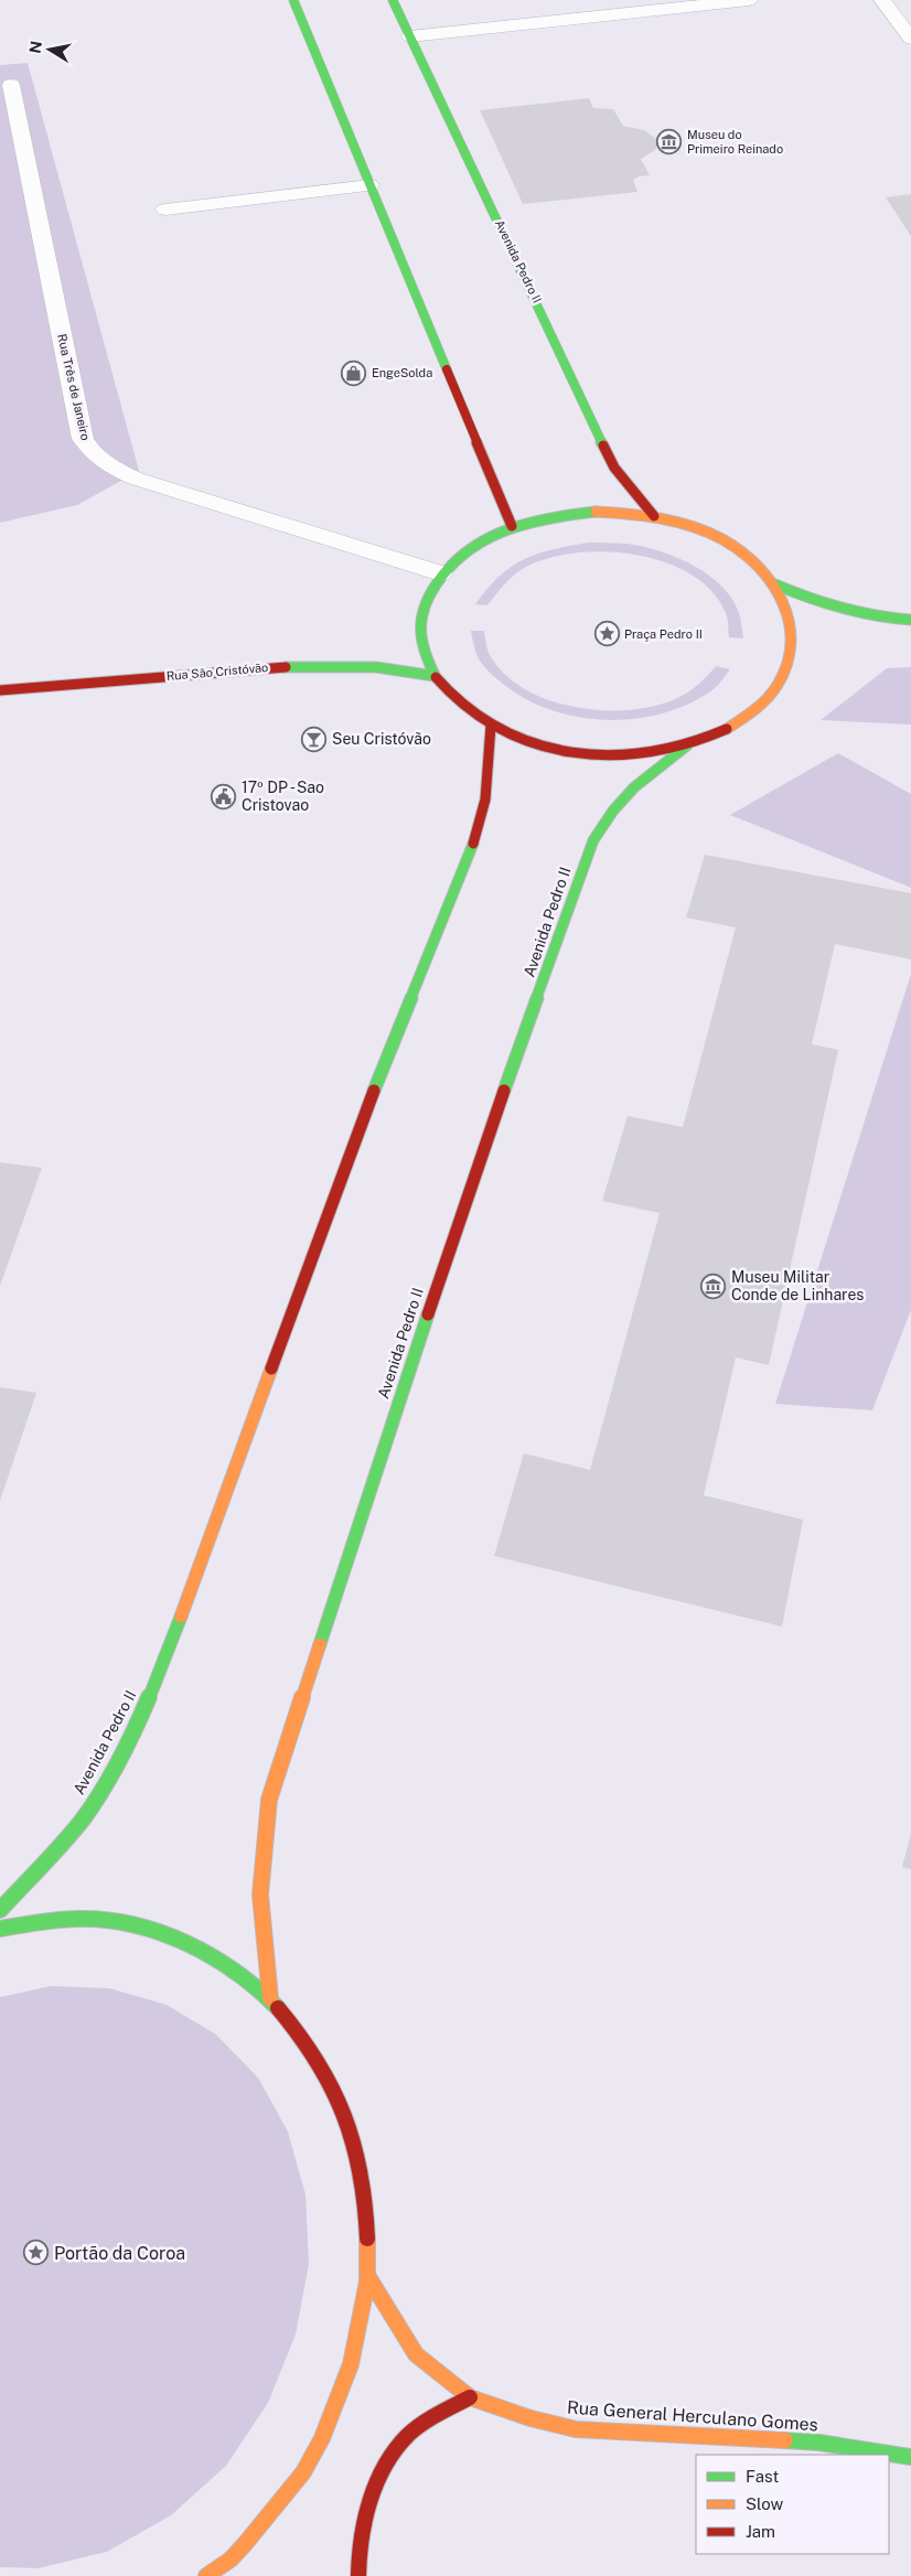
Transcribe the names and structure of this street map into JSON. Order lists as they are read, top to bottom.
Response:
{
  "streets": {
    "street": [
      "Avenida Pedro II",
      "Rua Três de Janeiro",
      "Rua São Cristóvão",
      "Rua General Herculano Gomes"
    ]
  },
  "places": {
    "museum": ["Museu do Primeiro Reinado", "Museu Militar Conde de Linhares"],
    "shop": ["EngeSolda"],
    "place": ["Praça Pedro II", "Portão da Coroa"],
    "bar": ["Seu Cristóvão"],
    "public building": ["17º DP - Sao Cristovao"]
  },
  "legend": ["Fast", "Slow", "Jam"],
  "north": "left"
}
